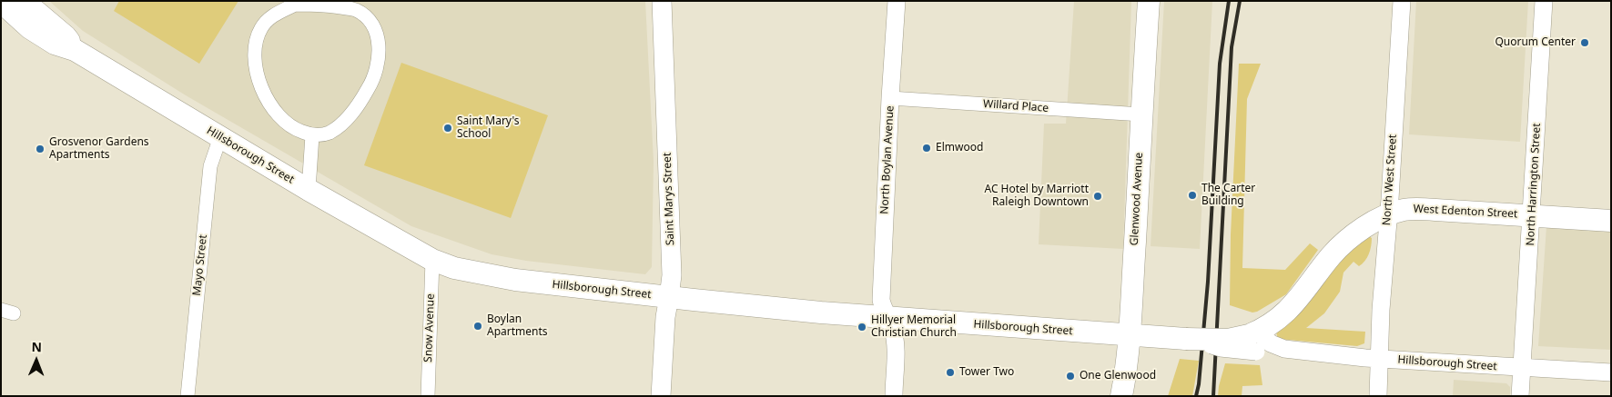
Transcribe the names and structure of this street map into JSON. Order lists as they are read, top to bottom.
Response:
{
  "streets": {
    "main road": [
      "Hillsborough Street",
      "Saint Marys Street",
      "Glenwood Avenue",
      "West Edenton Street"
    ],
    "street": [
      "Willard Place",
      "North Boylan Avenue",
      "North West Street",
      "North Harrington Street",
      "Mayo Street",
      "Snow Avenue"
    ]
  },
  "crossings": [
    ["Willard Place", "North Boylan Avenue"],
    ["Willard Place", "Glenwood Avenue"],
    ["Hillsborough Street", "North Boylan Avenue"],
    ["Hillsborough Street", "North West Street"],
    ["Hillsborough Street", "North Harrington Street"],
    ["Hillsborough Street", "Saint Marys Street"],
    ["Hillsborough Street", "Glenwood Avenue"],
    ["Hillsborough Street", "West Edenton Street"],
    ["Hillsborough Street", "Mayo Street"],
    ["Hillsborough Street", "Snow Avenue"],
    ["North West Street", "West Edenton Street"],
    ["North Harrington Street", "West Edenton Street"]
  ],
  "places": [
    "Quorum Center",
    "Saint Mary's School",
    "Elmwood",
    "Grosvenor Gardens Apartments",
    "The Carter Building",
    "AC Hotel by Marriott Raleigh Downtown",
    "Boylan Apartments",
    "Hillyer Memorial Christian Church",
    "Tower Two",
    "One Glenwood"
  ],
  "north": "top"
}
